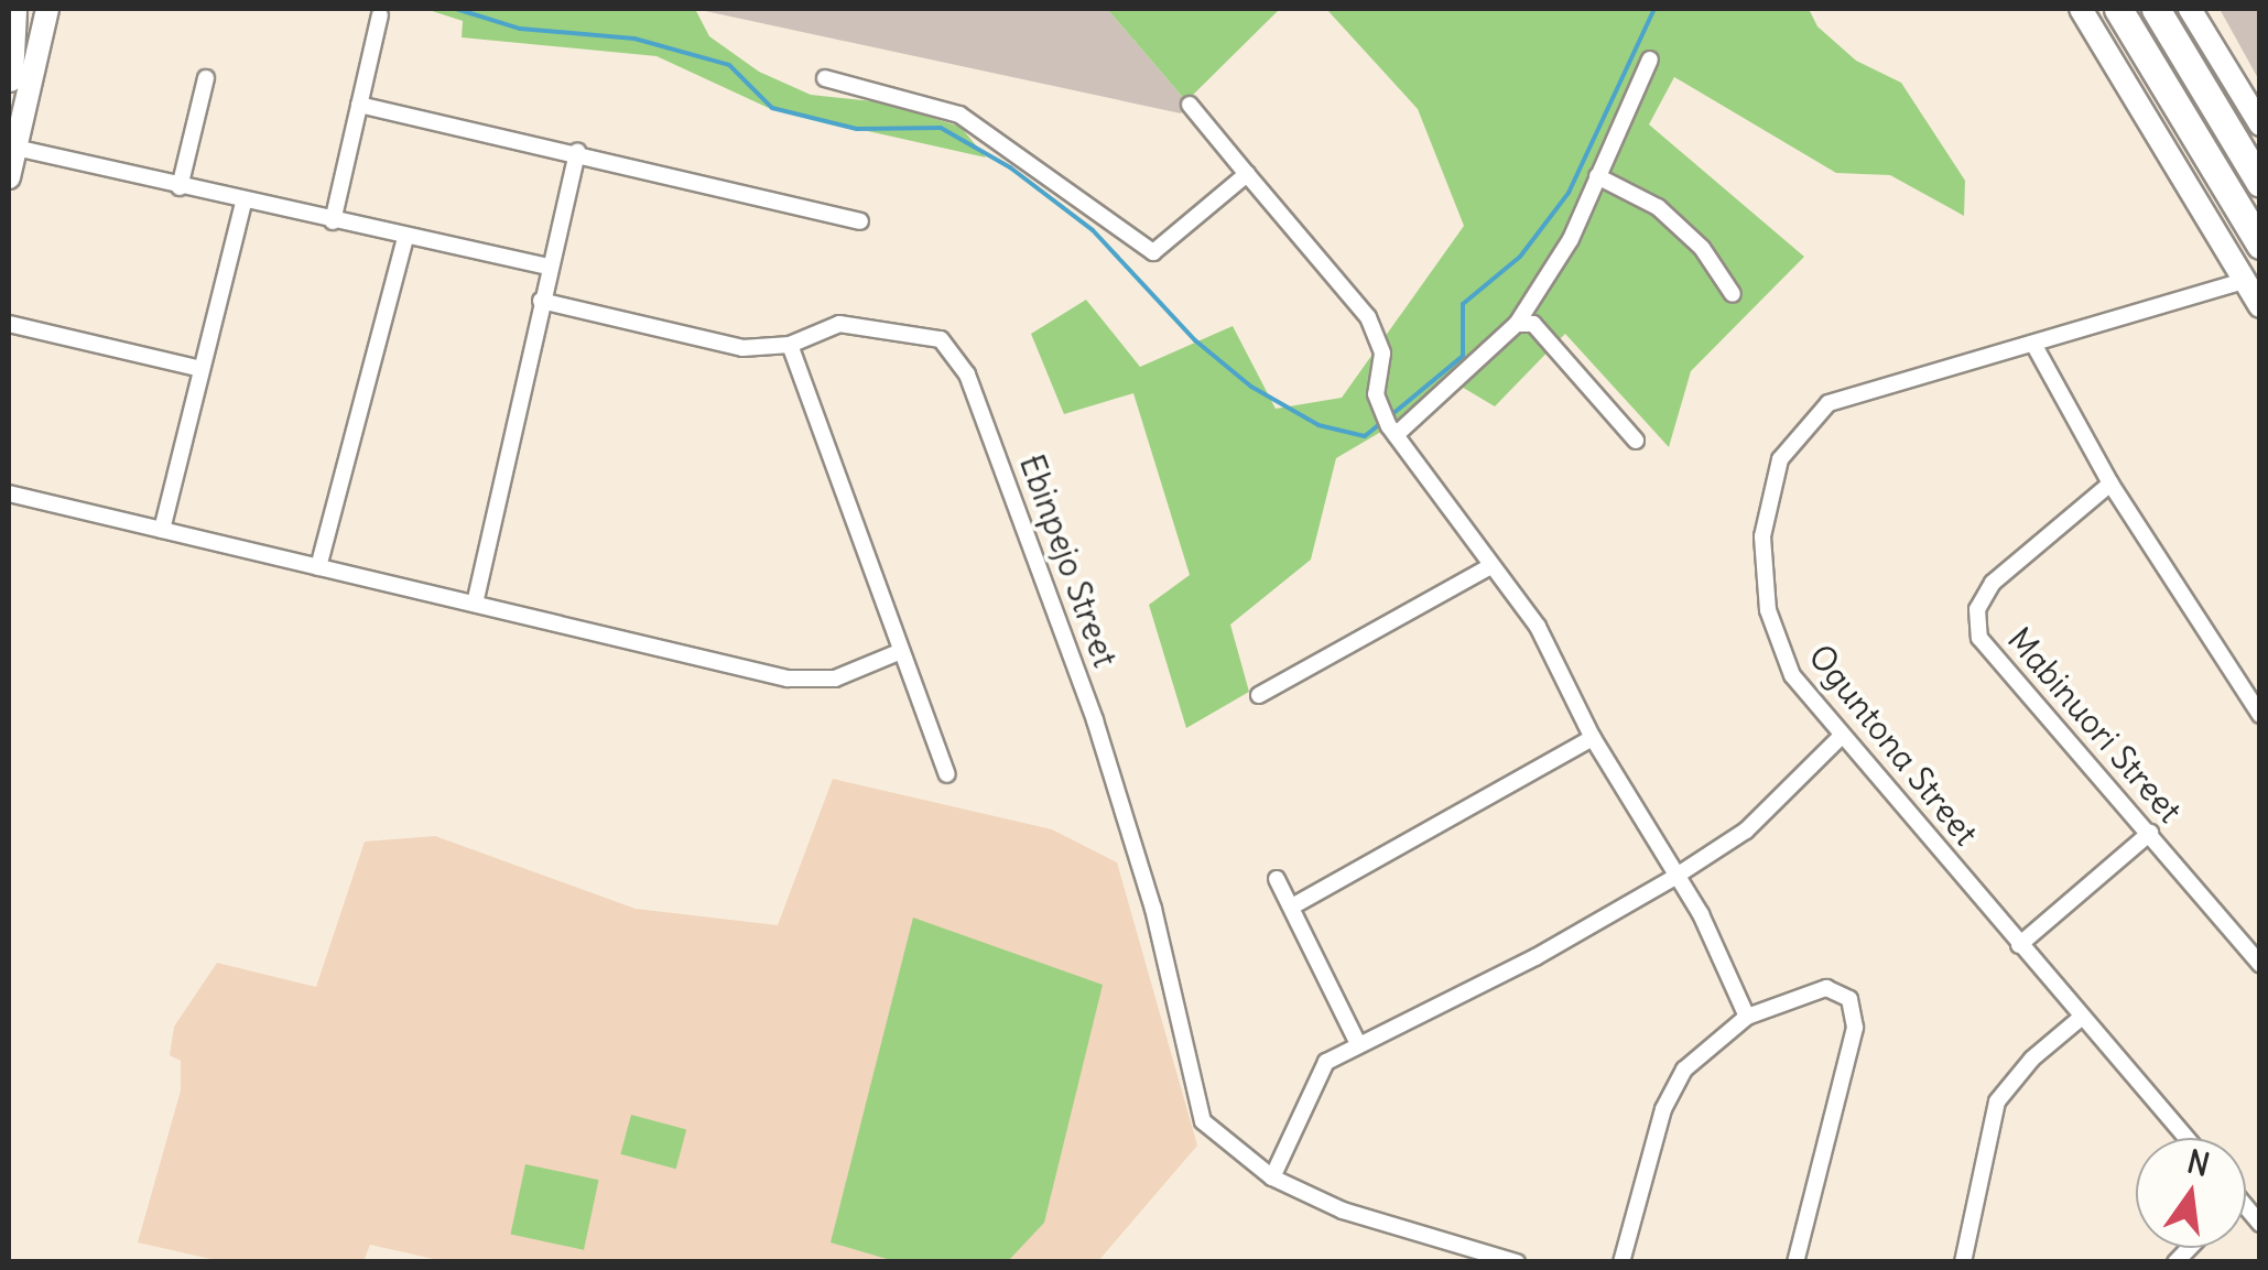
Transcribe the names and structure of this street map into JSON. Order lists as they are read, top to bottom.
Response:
{
  "streets": {
    "street": ["Ebinpejo Street", "Mabinuori Street", "Oguntona Street"]
  },
  "north": "top"
}
